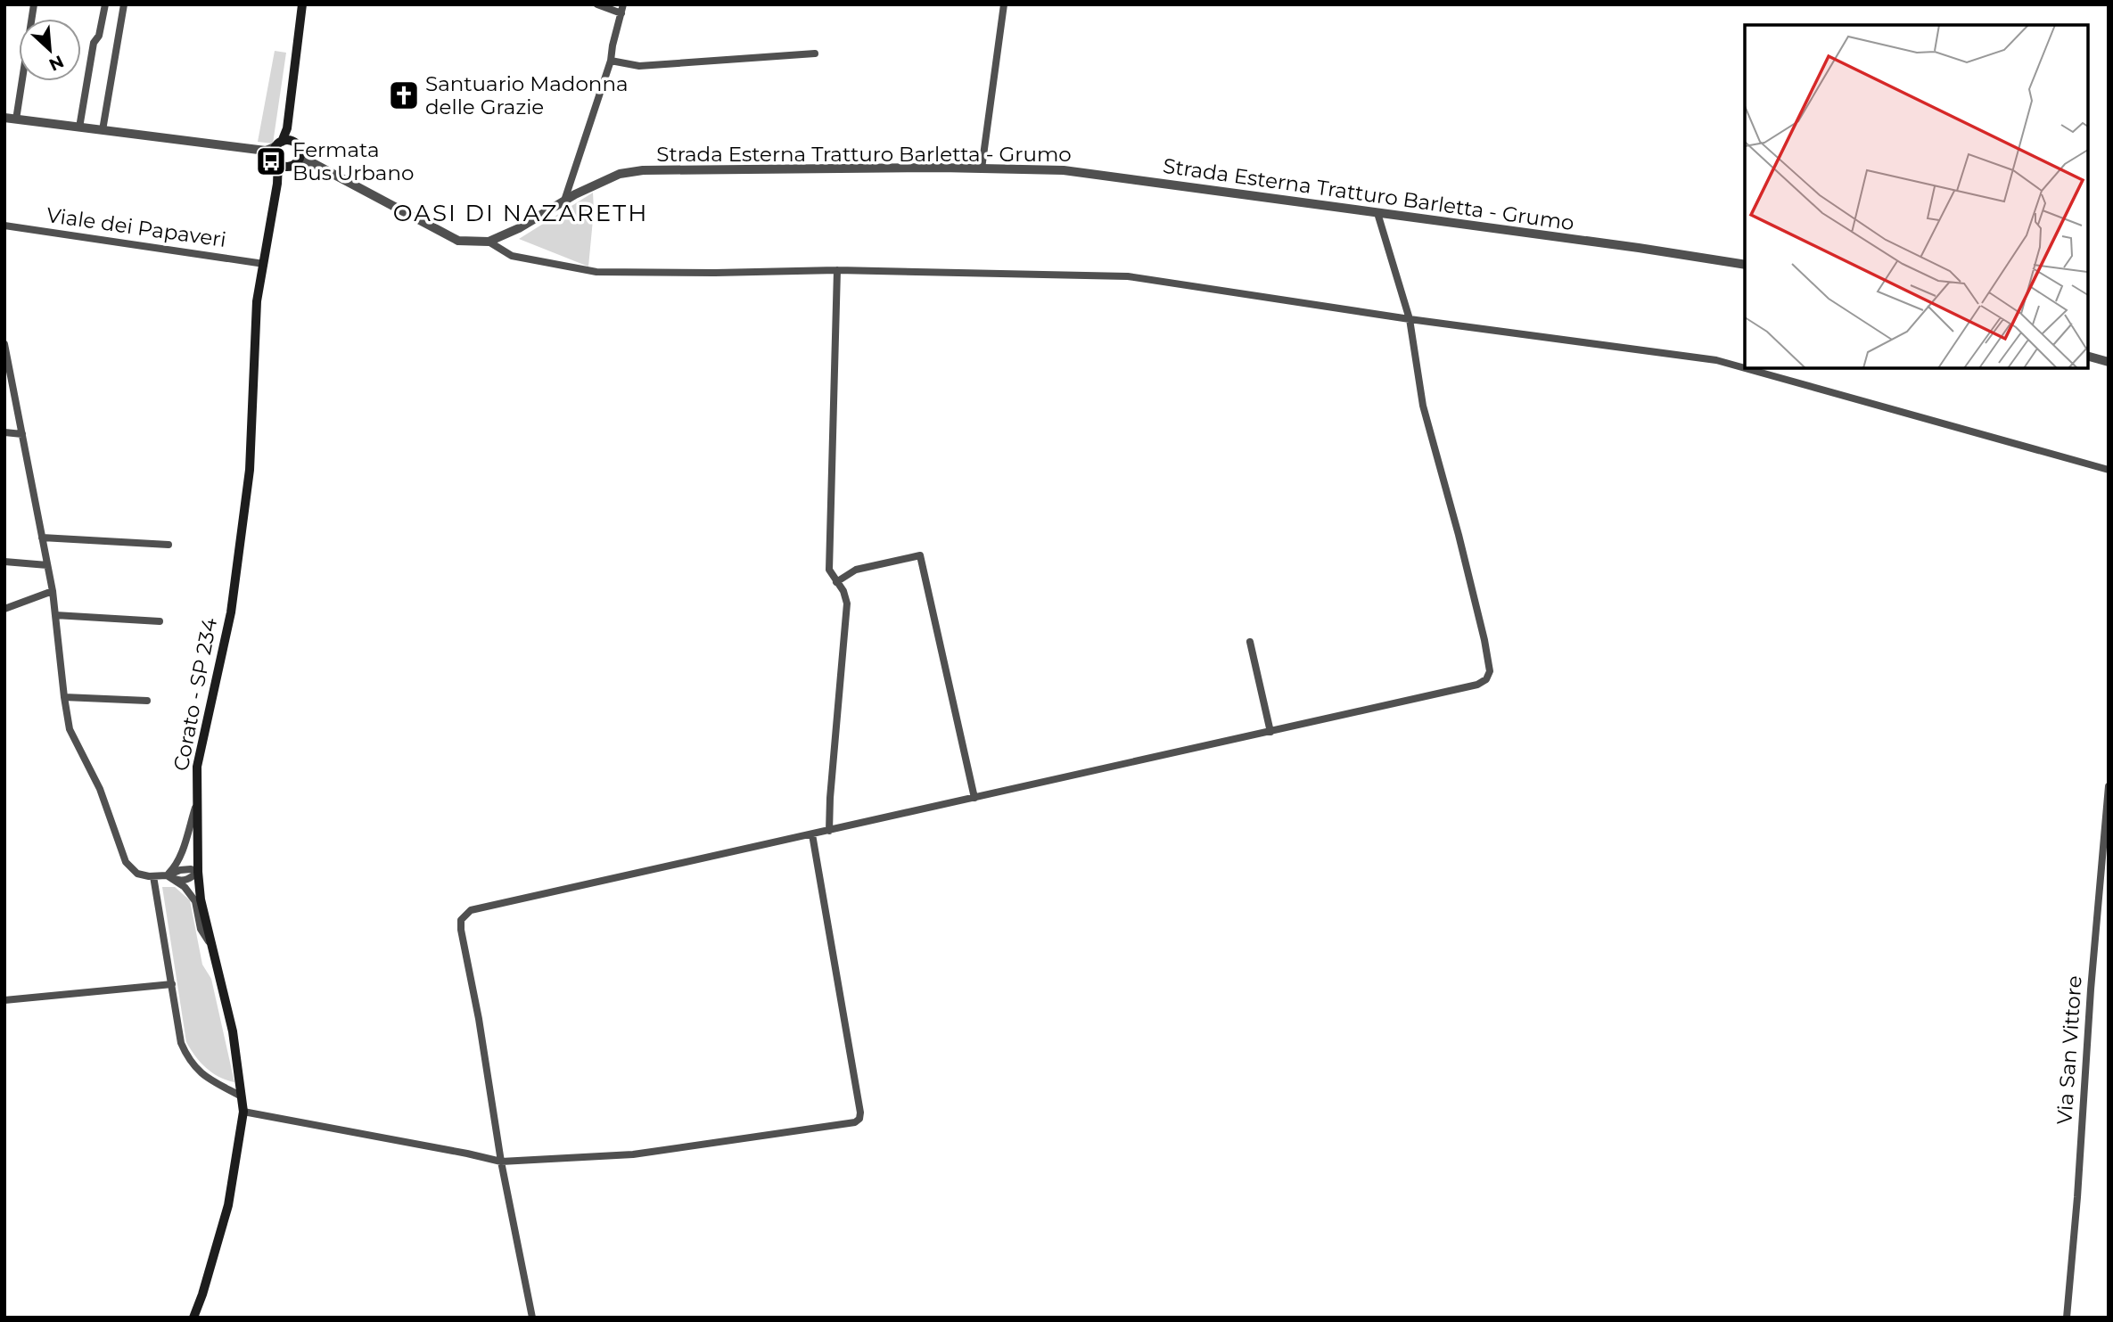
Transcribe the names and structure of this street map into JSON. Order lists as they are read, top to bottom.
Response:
{
  "streets": {
    "main road": ["Corato - SP 234"],
    "street": ["Strada Esterna Tratturo Barletta - Grumo", "Viale dei Papaveri", "Via San Vittore"]
  },
  "crossings": [
    ["Strada Esterna Tratturo Barletta - Grumo", "Corato - SP 234"],
    ["Viale dei Papaveri", "Corato - SP 234"]
  ],
  "districts": ["OASI DI NAZARETH"],
  "places": {
    "church": ["Santuario Madonna delle Grazie"],
    "bus stop": ["Fermata Bus Urbano"]
  },
  "north": "bottom right"
}
